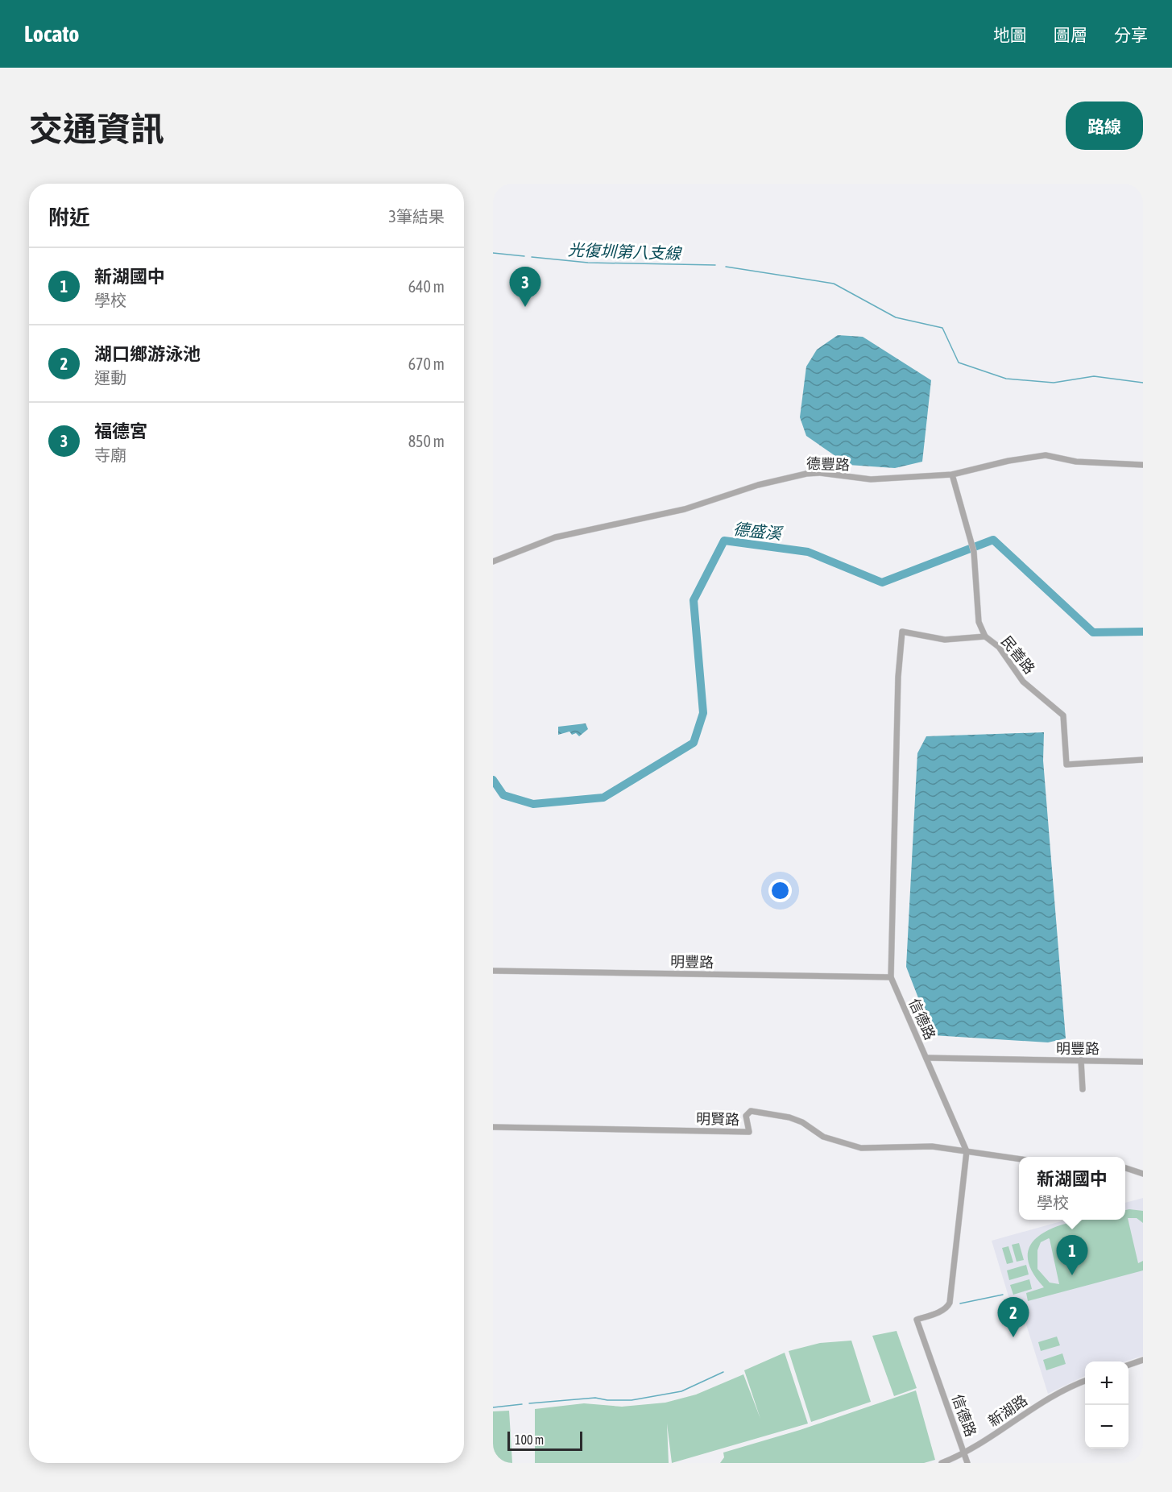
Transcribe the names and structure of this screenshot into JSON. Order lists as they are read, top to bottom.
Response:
{
  "streets": {
    "street": [
      "德豐路",
      "民善路",
      "明豐路",
      "信德路",
      "明賢路",
      "新湖路"
    ]
  },
  "crossings": [
    ["德豐路", "民善路"],
    ["民善路", "信德路"],
    ["明豐路", "信德路"],
    ["信德路", "明賢路"],
    ["信德路", "新湖路"]
  ],
  "water": ["光復圳第八支線", "德盛溪"],
  "scale_bar": "100 m",
  "page": {
    "header": "Locato",
    "nav": ["地圖", "圖層", "分享"],
    "title": "交通資訊",
    "buttons": "路線",
    "heading": ["附近", "3筆結果"],
    "list": [
      {
        "mark": "1",
        "name": "新湖國中",
        "note": "學校",
        "value": "640 m"
      },
      {
        "mark": "2",
        "name": "湖口鄉游泳池",
        "note": "運動",
        "value": "670 m"
      },
      {
        "mark": "3",
        "name": "福德宮",
        "note": "寺廟",
        "value": "850 m"
      }
    ],
    "pins": ["3", "1", "2"],
    "popup": ["新湖國中", "學校"],
    "map_buttons": ["+", "−"],
    "scale": "100 m"
  }
}
